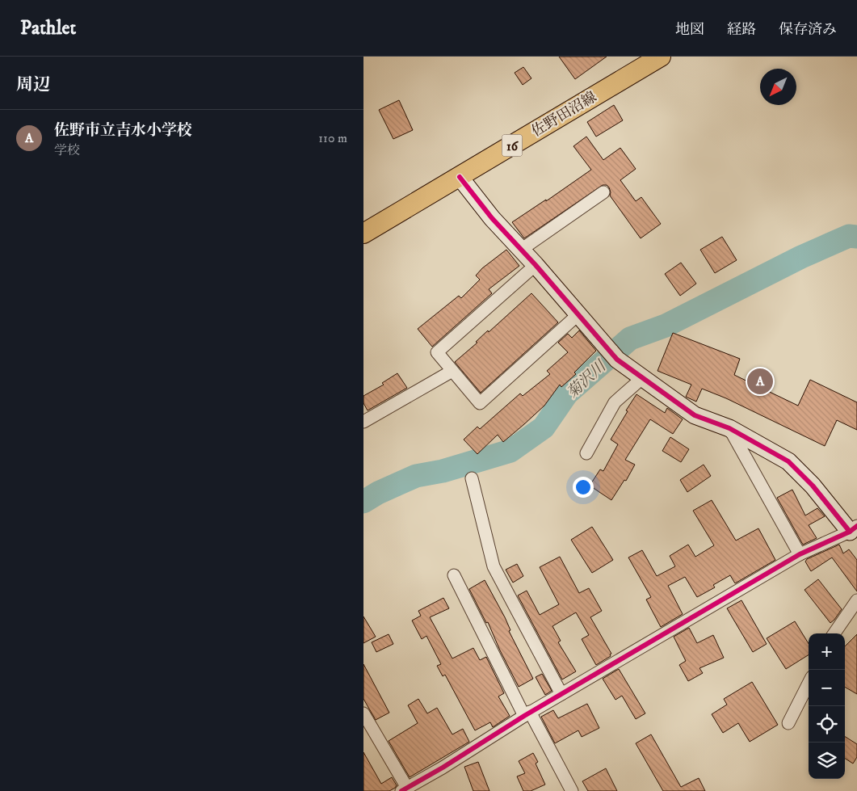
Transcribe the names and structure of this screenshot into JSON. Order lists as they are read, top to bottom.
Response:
{
  "streets": {
    "main road": ["佐野田沼線", "16"]
  },
  "water": ["菊沢川"],
  "north": "bottom left",
  "page": {
    "header": "Pathlet",
    "nav": ["地図", "経路", "保存済み"],
    "heading": "周辺",
    "list": [
      {
        "mark": "A",
        "name": "佐野市立吉水小学校",
        "note": "学校",
        "value": "110 m"
      }
    ],
    "pins": "A",
    "map_buttons": ["+", "−"]
  }
}
